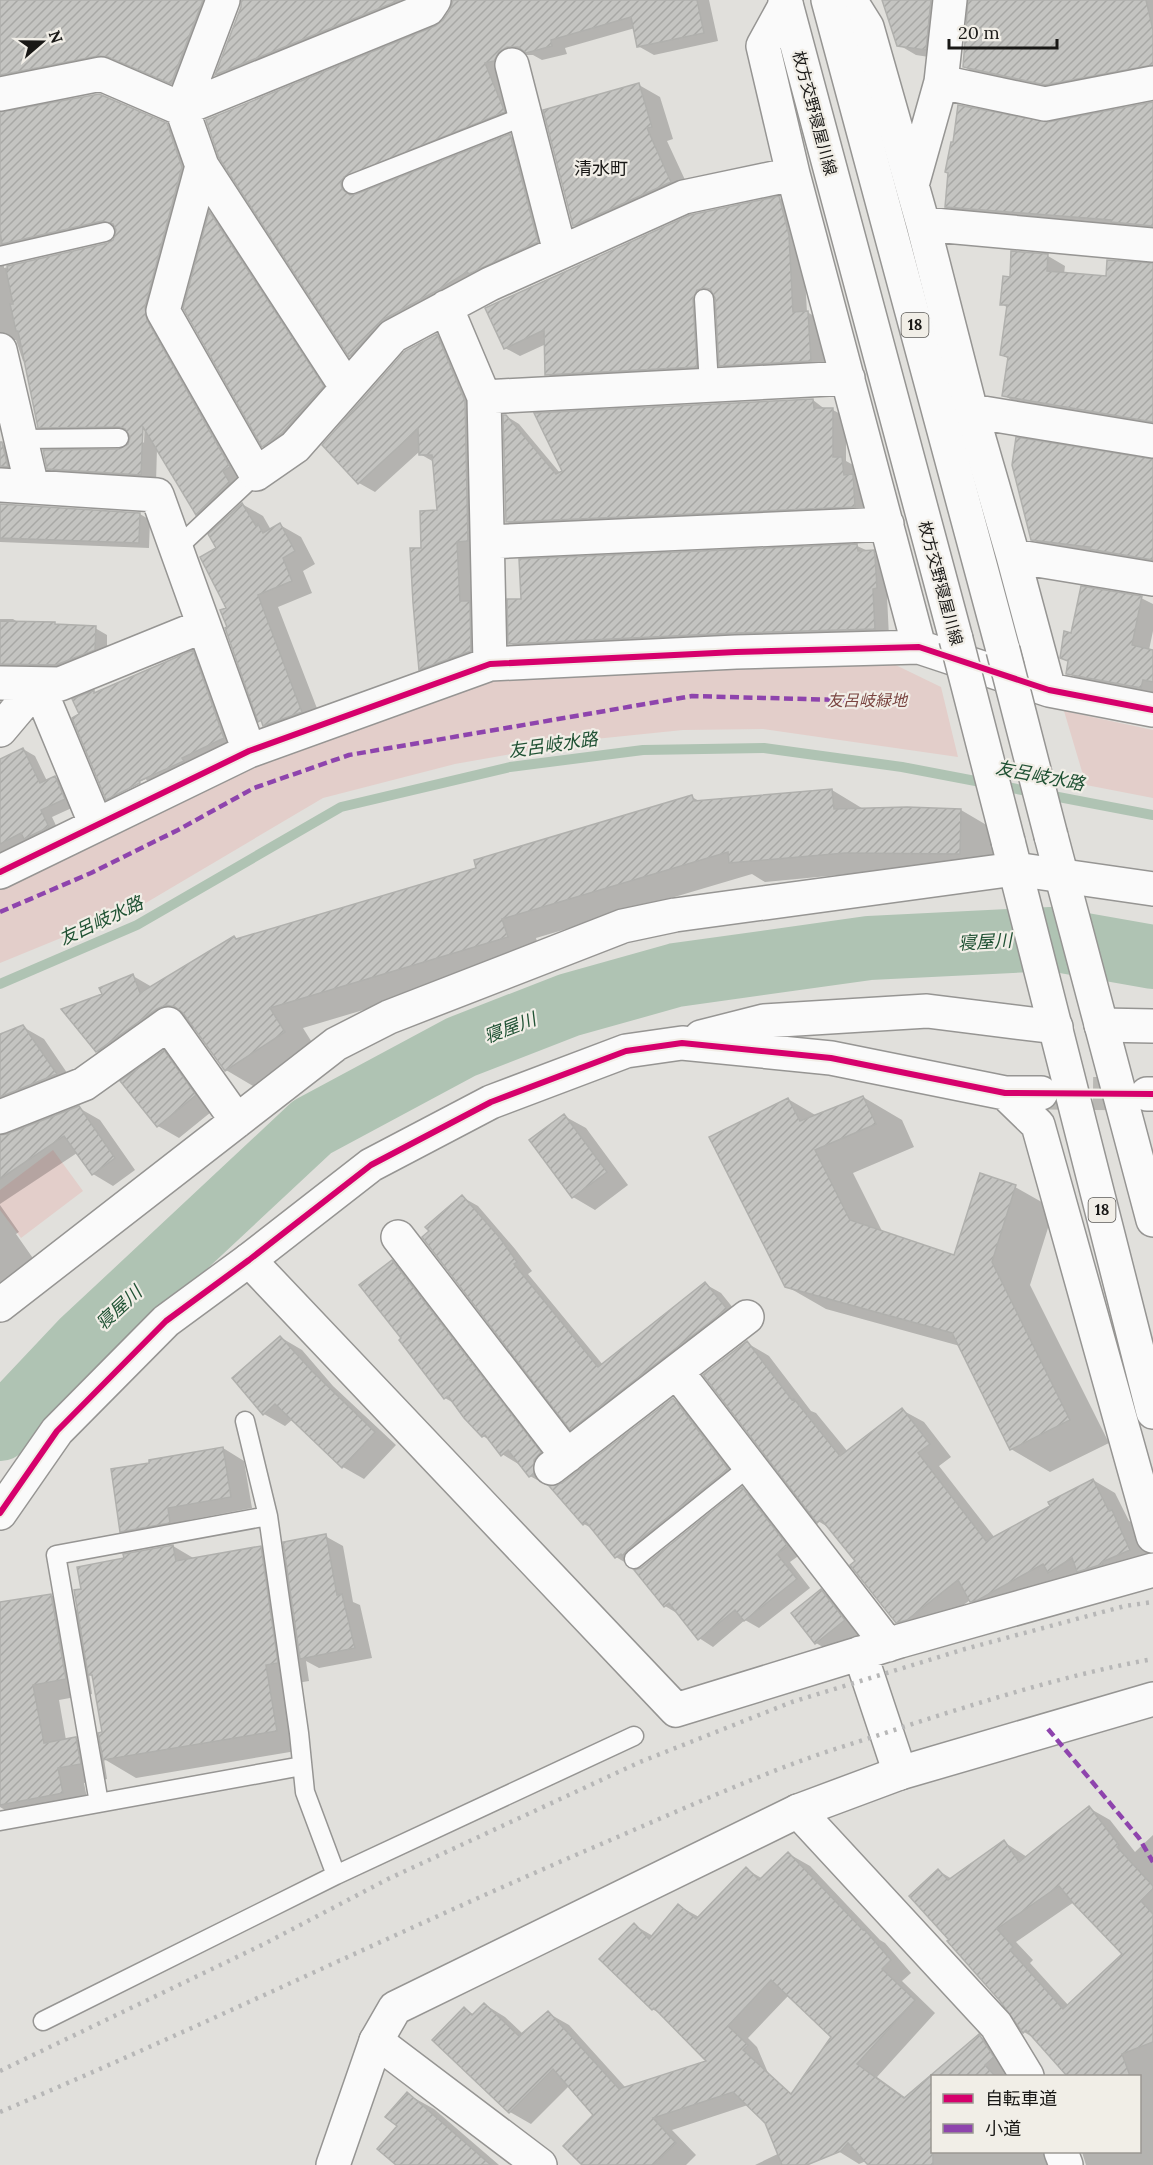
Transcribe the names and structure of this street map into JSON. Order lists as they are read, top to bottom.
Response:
{
  "streets": {
    "street": ["枚方交野寝屋川線", "18"]
  },
  "districts": ["清水町"],
  "water": ["友呂岐水路", "寝屋川"],
  "parks": ["友呂岐緑地"],
  "legend": ["自転車道", "小道"],
  "scale_bar": "20 m",
  "north": "right"
}
